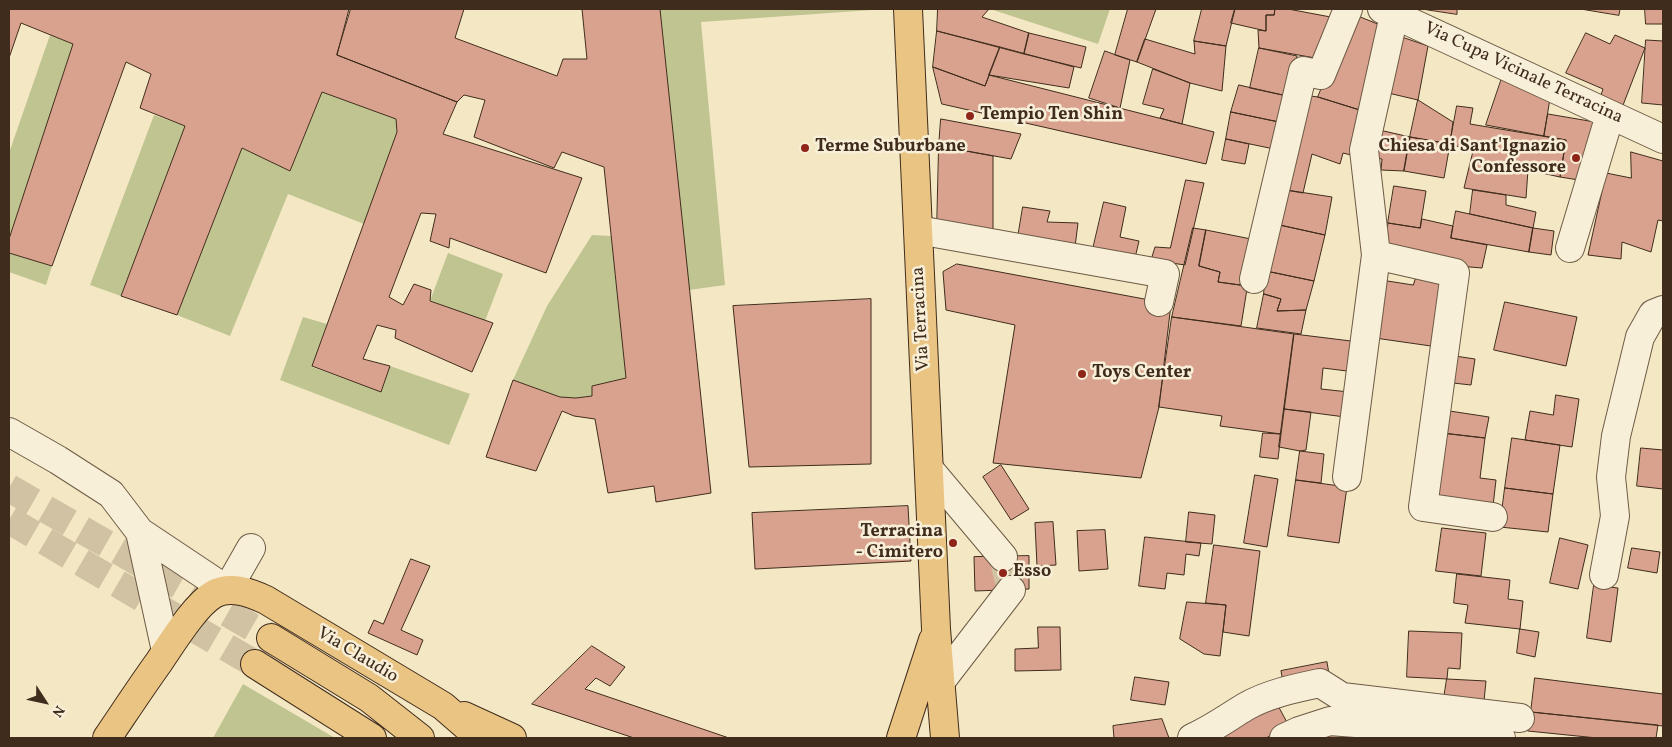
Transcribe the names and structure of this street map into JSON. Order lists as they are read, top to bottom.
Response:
{
  "streets": {
    "main road": ["Via Terracina", "Via Claudio"],
    "street": ["Via Cupa Vicinale Terracina"]
  },
  "places": [
    "Tempio Ten Shin",
    "Terme Suburbane",
    "Chiesa di Sant'Ignazio Confessore",
    "Toys Center",
    "Terracina - Cimitero",
    "Esso"
  ],
  "north": "bottom right"
}
